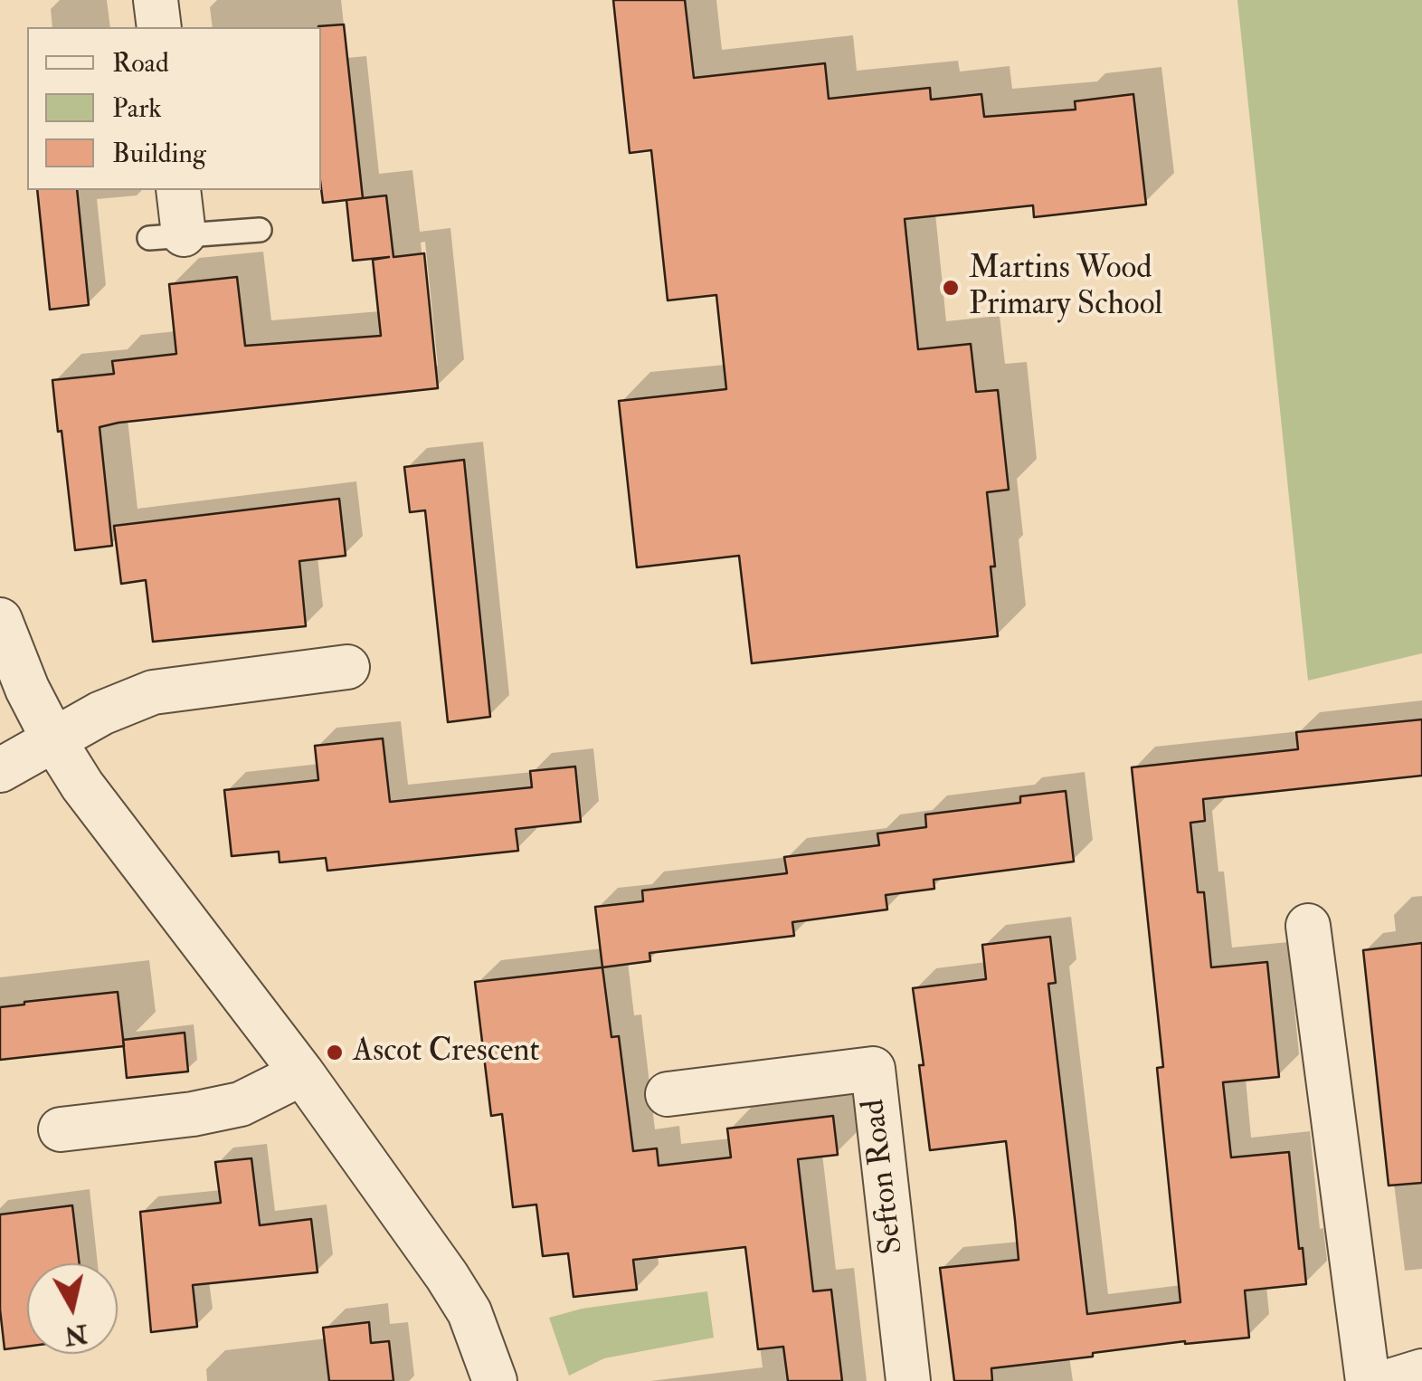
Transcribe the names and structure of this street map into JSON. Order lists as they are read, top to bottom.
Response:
{
  "streets": {
    "street": ["Sefton Road"]
  },
  "places": ["Martins Wood Primary School", "Ascot Crescent"],
  "legend": ["Road", "Park", "Building"],
  "north": "bottom"
}
